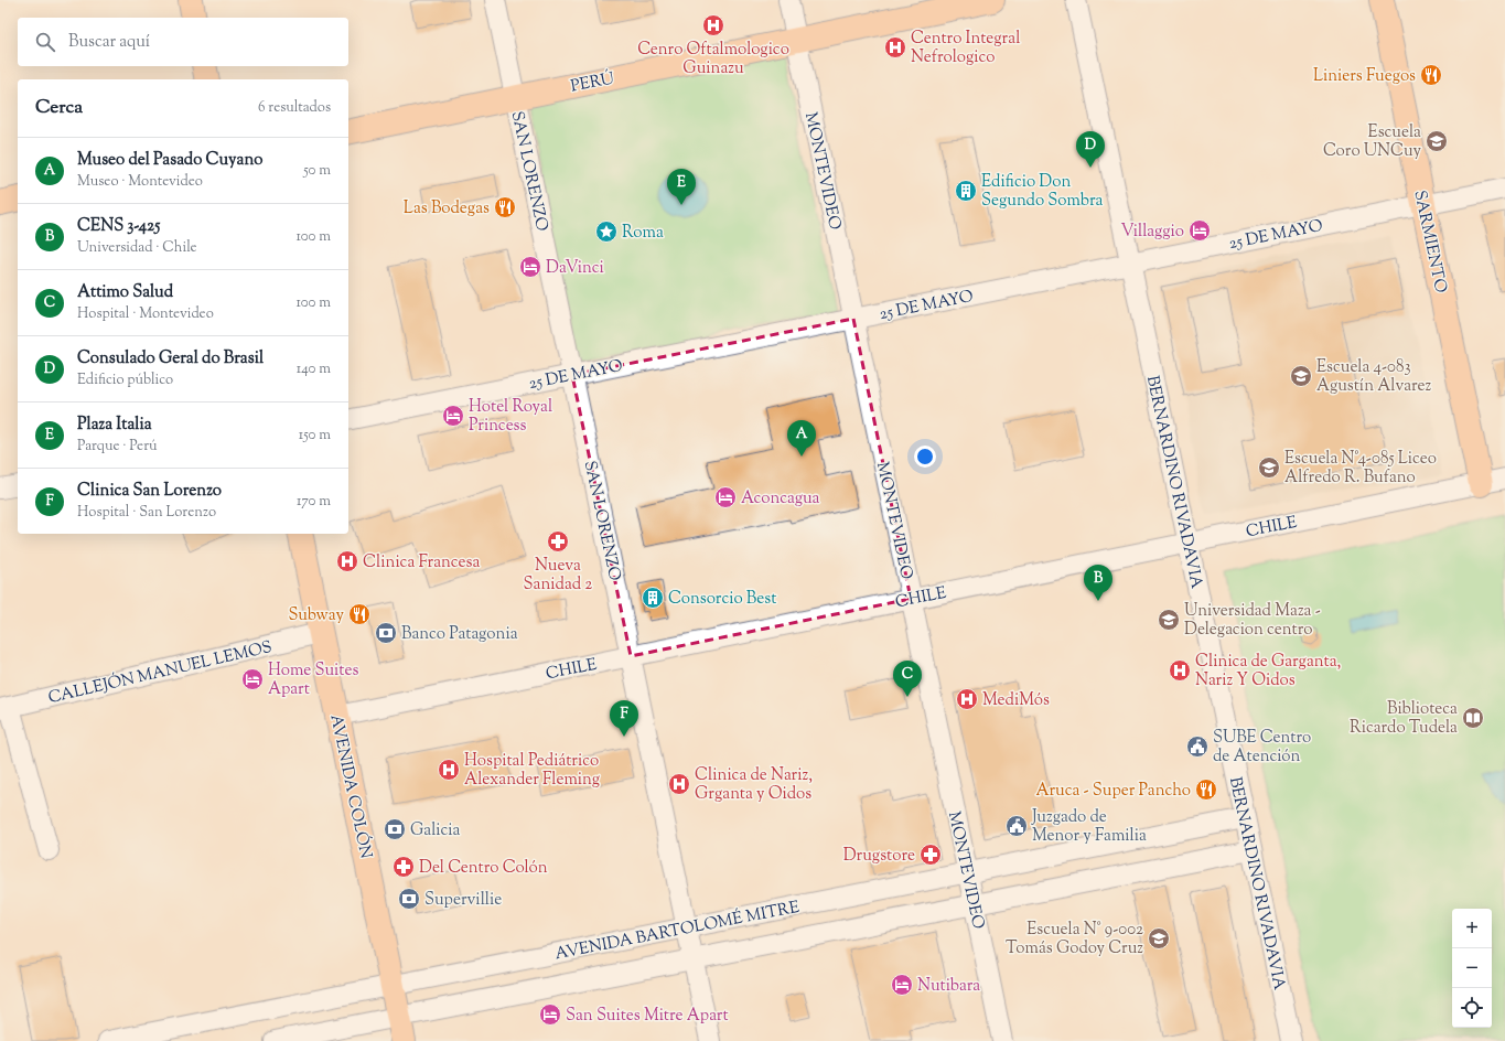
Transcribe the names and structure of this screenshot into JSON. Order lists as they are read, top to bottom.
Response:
{
  "streets": {
    "main road": ["PERÚ", "SARMIENTO", "AVENIDA COLÓN"],
    "street": [
      "SAN LORENZO",
      "MONTEVIDEO",
      "25 DE MAYO",
      "BERNARDINO RIVADAVIA",
      "CHILE",
      "CALLEJÓN MANUEL LEMOS",
      "AVENIDA BARTOLOMÉ MITRE"
    ]
  },
  "crossings": [
    ["PERÚ", "SAN LORENZO"],
    ["PERÚ", "MONTEVIDEO"],
    ["SAN LORENZO", "25 DE MAYO"],
    ["SAN LORENZO", "CHILE"],
    ["SAN LORENZO", "AVENIDA BARTOLOMÉ MITRE"],
    ["MONTEVIDEO", "25 DE MAYO"],
    ["MONTEVIDEO", "CHILE"],
    ["MONTEVIDEO", "AVENIDA BARTOLOMÉ MITRE"],
    ["25 DE MAYO", "SARMIENTO"],
    ["25 DE MAYO", "BERNARDINO RIVADAVIA"],
    ["SARMIENTO", "CHILE"],
    ["BERNARDINO RIVADAVIA", "CHILE"],
    ["BERNARDINO RIVADAVIA", "AVENIDA BARTOLOMÉ MITRE"],
    ["CHILE", "AVENIDA COLÓN"],
    ["CALLEJÓN MANUEL LEMOS", "AVENIDA COLÓN"],
    ["AVENIDA COLÓN", "AVENIDA BARTOLOMÉ MITRE"]
  ],
  "places": {
    "hospital": [
      "Cenro Oftalmologico Guinazu",
      "Centro Integral Nefrologico",
      "Clinica Francesa",
      "Clinica de Garganta, Nariz Y Oidos",
      "MediMós",
      "Hospital Pediátrico Alexander Fleming",
      "Clinica de Nariz, Grganta y Oidos"
    ],
    "restaurant": [
      "Liniers Fuegos",
      "Las Bodegas",
      "Subway",
      "Aruca - Super Pancho"
    ],
    "school or university": [
      "Escuela Coro UNCuy",
      "Escuela 4-083 Agustín Alvarez",
      "Escuela N°4-085 Liceo Alfredo R. Bufano",
      "Universidad Maza - Delegacion centro",
      "Escuela N° 9-002 Tomás Godoy Cruz"
    ],
    "building": ["Edificio Don Segundo Sombra", "Consorcio Best"],
    "hotel": [
      "Villaggio",
      "DaVinci",
      "Hotel Royal Princess",
      "Aconcagua",
      "Home Suites Apart",
      "Nutibara",
      "San Suites Mitre Apart"
    ],
    "place": ["Roma"],
    "pharmacy": ["Nueva Sanidad 2", "Drugstore", "Del Centro Colón"],
    "bank": ["Banco Patagonia", "Galicia", "Supervillie"],
    "library": ["Biblioteca Ricardo Tudela"],
    "public building": ["SUBE Centro de Atención", "Juzgado de Menor y Familia"]
  },
  "page": {
    "search": "Buscar aquí",
    "heading": ["Cerca", "6 resultados"],
    "pins": [
      "D",
      "E",
      "A",
      "B",
      "C",
      "F"
    ],
    "list": [
      {
        "mark": "A",
        "name": "Museo del Pasado Cuyano",
        "note": "Museo · Montevideo",
        "value": "50 m"
      },
      {
        "mark": "B",
        "name": "CENS 3-425",
        "note": "Universidad · Chile",
        "value": "100 m"
      },
      {
        "mark": "C",
        "name": "Attimo Salud",
        "note": "Hospital · Montevideo",
        "value": "100 m"
      },
      {
        "mark": "D",
        "name": "Consulado Geral do Brasil",
        "note": "Edificio público",
        "value": "140 m"
      },
      {
        "mark": "E",
        "name": "Plaza Italia",
        "note": "Parque · Perú",
        "value": "150 m"
      },
      {
        "mark": "F",
        "name": "Clinica San Lorenzo",
        "note": "Hospital · San Lorenzo",
        "value": "170 m"
      }
    ],
    "map_buttons": ["+", "−"]
  }
}
